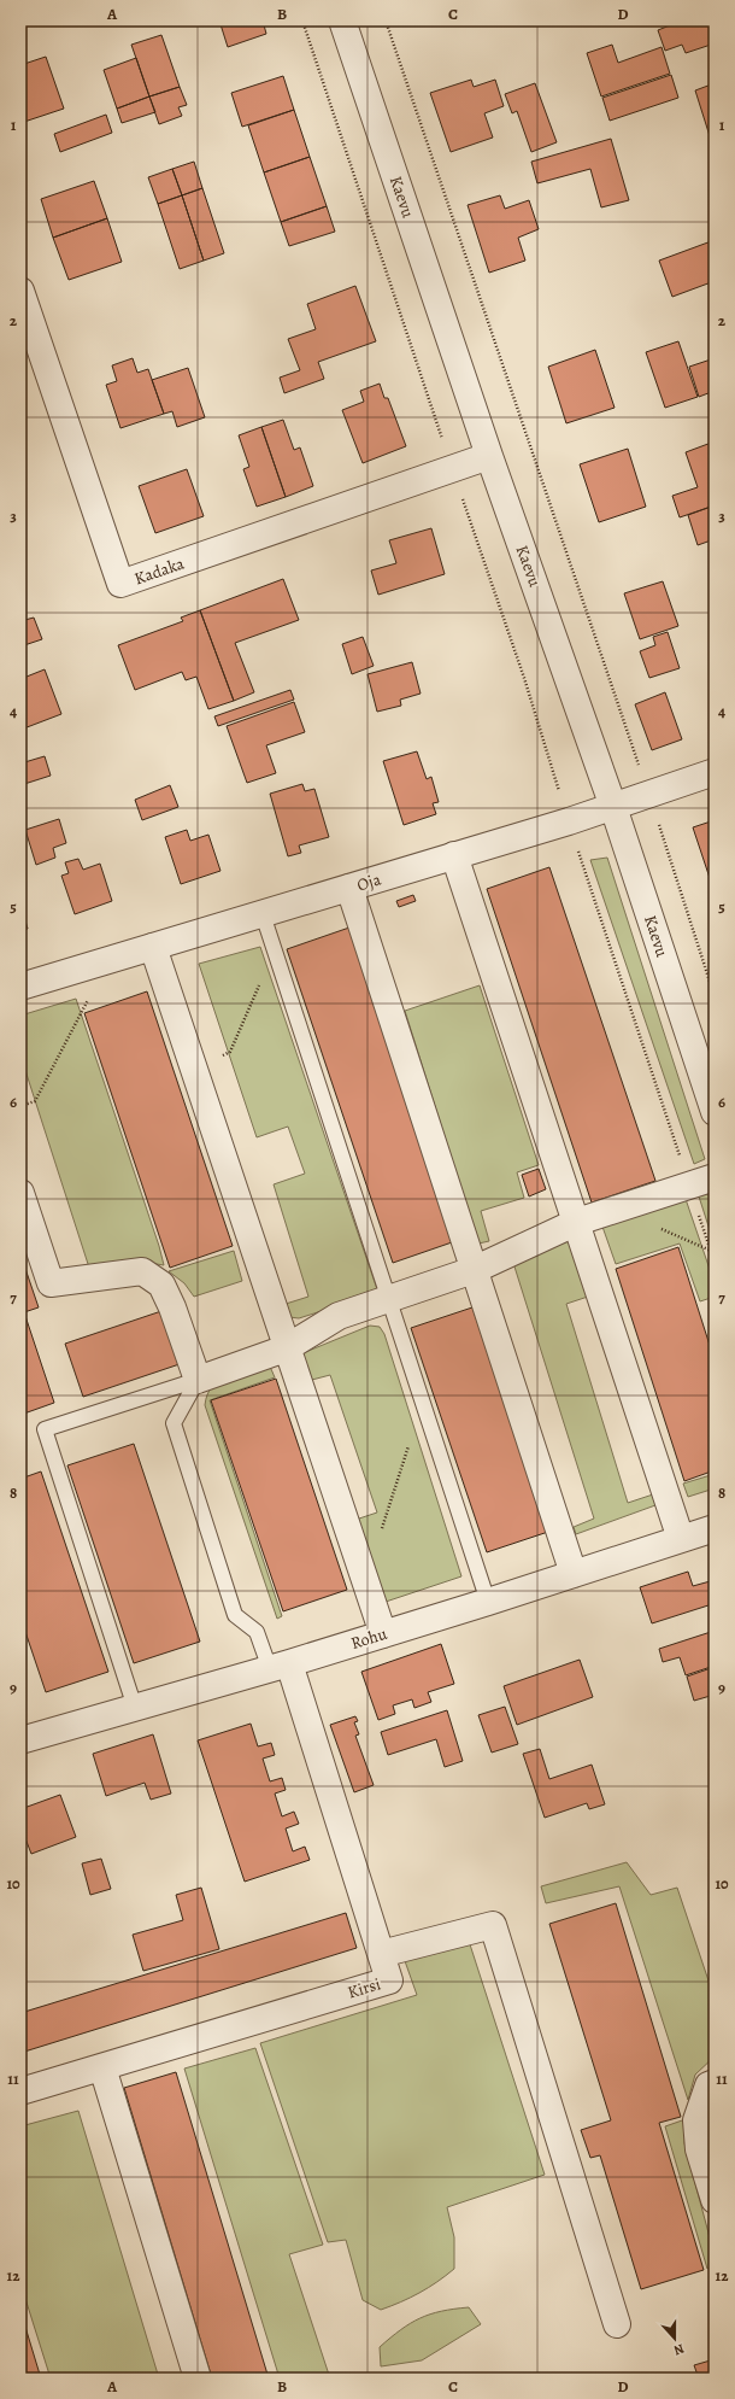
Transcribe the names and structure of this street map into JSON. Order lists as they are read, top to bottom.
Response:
{
  "streets": {
    "street": [
      "Kaevu",
      "Kadaka",
      "Oja",
      "Rohu",
      "Kirsi"
    ]
  },
  "crossings": [
    ["Kaevu", "Kadaka"],
    ["Kaevu", "Oja"],
    ["Rohu", "Kirsi"]
  ],
  "north": "bottom",
  "grid": {
    "columns": [
      "A",
      "B",
      "C",
      "D"
    ],
    "rows": [
      "1",
      "2",
      "3",
      "4",
      "5",
      "6",
      "7",
      "8",
      "9",
      "10",
      "11",
      "12"
    ]
  }
}
